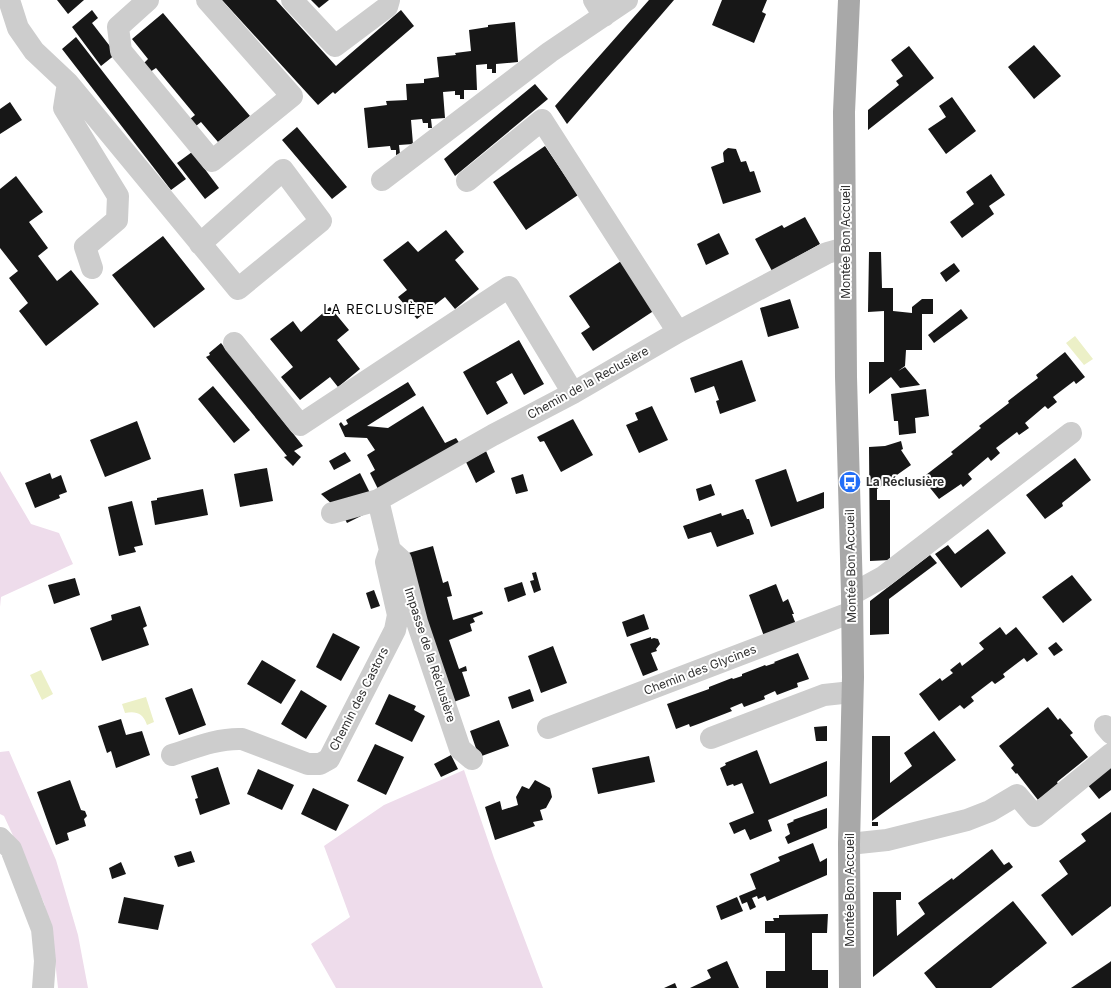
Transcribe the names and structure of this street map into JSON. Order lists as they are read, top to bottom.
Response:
{
  "streets": {
    "main road": ["Montée Bon Accueil"],
    "street": [
      "Chemin de la Reclusière",
      "Impasse de la Réclusière",
      "Chemin des Glycines",
      "Chemin des Castors"
    ]
  },
  "crossings": [
    ["Montée Bon Accueil", "Chemin de la Reclusière"],
    ["Montée Bon Accueil", "Chemin des Glycines"],
    ["Impasse de la Réclusière", "Chemin des Castors"]
  ],
  "districts": ["LA RECLUSIÈRE"],
  "places": {
    "bus stop": ["La Réclusière"]
  }
}
